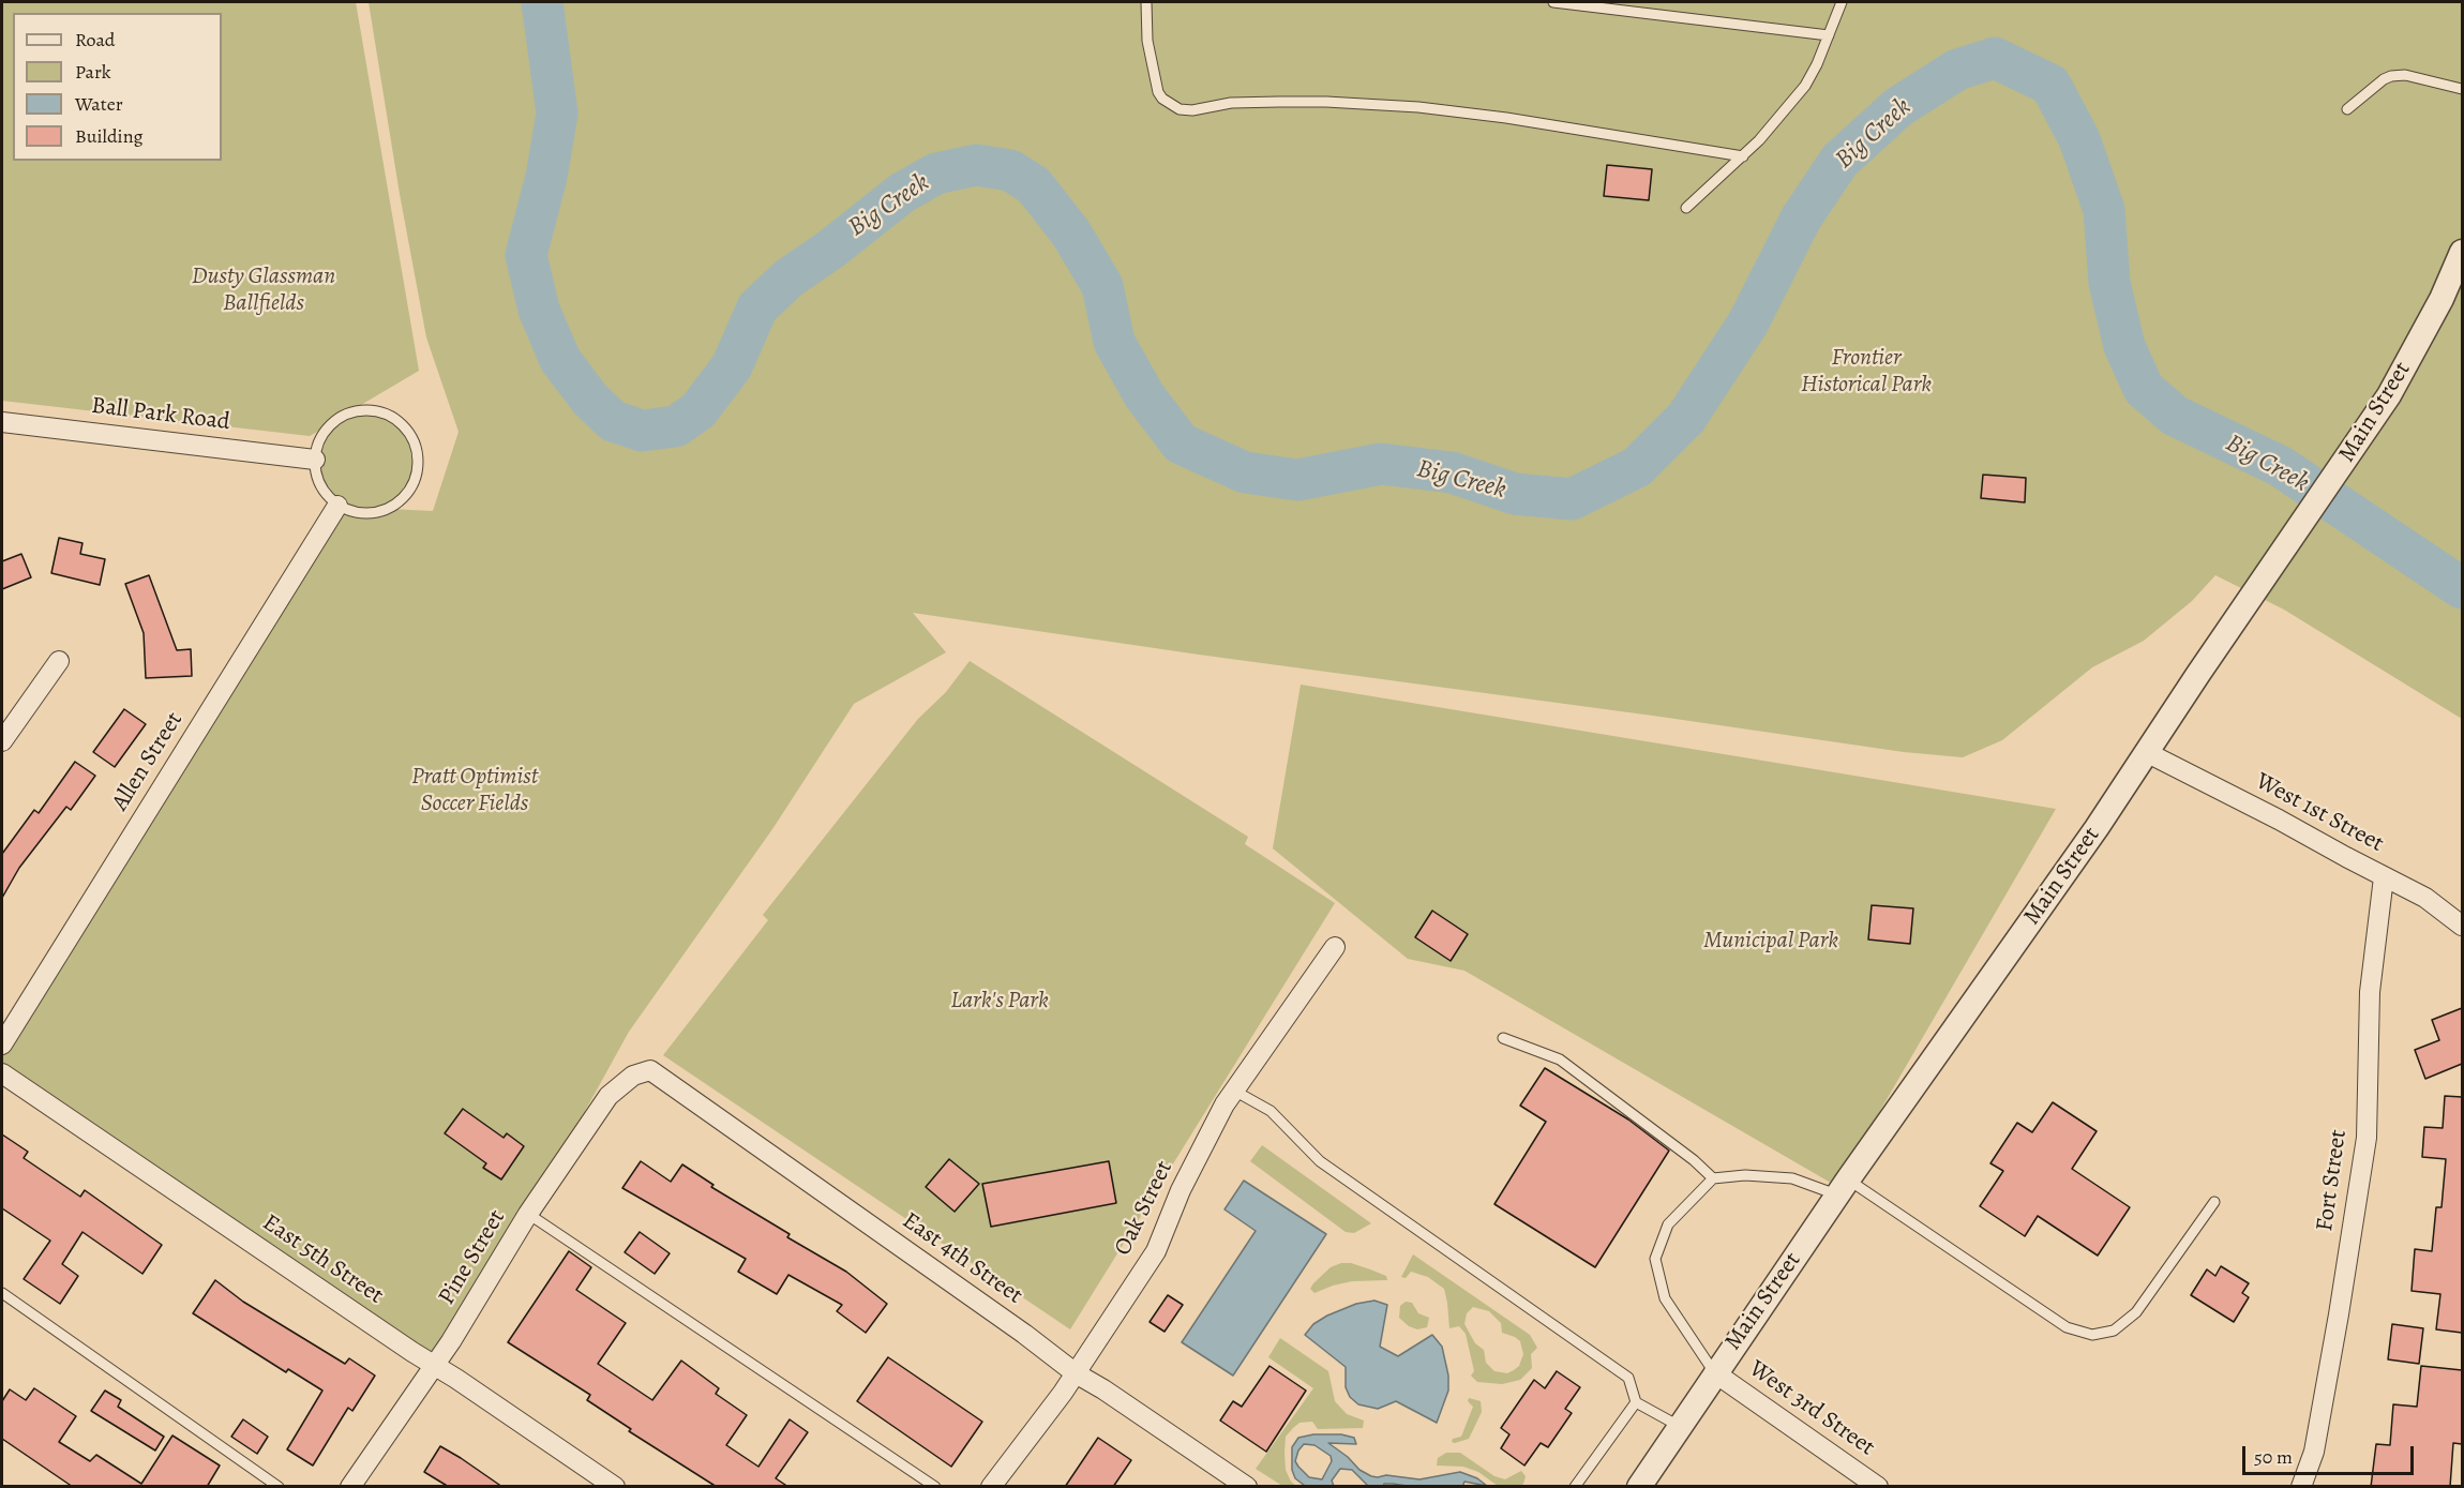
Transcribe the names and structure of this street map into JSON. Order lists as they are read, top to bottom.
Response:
{
  "streets": {
    "street": [
      "Main Street",
      "Ball Park Road",
      "Allen Street",
      "West 1st Street",
      "Fort Street",
      "Oak Street",
      "Pine Street",
      "East 4th Street",
      "East 5th Street",
      "West 3rd Street"
    ]
  },
  "crossings": [
    ["Main Street", "West 1st Street"],
    ["Main Street", "West 3rd Street"],
    ["Ball Park Road", "Allen Street"],
    ["West 1st Street", "Fort Street"],
    ["Oak Street", "East 4th Street"],
    ["Pine Street", "East 4th Street"],
    ["Pine Street", "East 5th Street"]
  ],
  "water": ["Big Creek"],
  "parks": [
    "Dusty Glassman Ballfields",
    "Frontier Historical Park",
    "Pratt Optimist Soccer Fields",
    "Municipal Park",
    "Lark's Park"
  ],
  "legend": [
    "Road",
    "Park",
    "Water",
    "Building"
  ],
  "scale_bar": "50 m"
}
